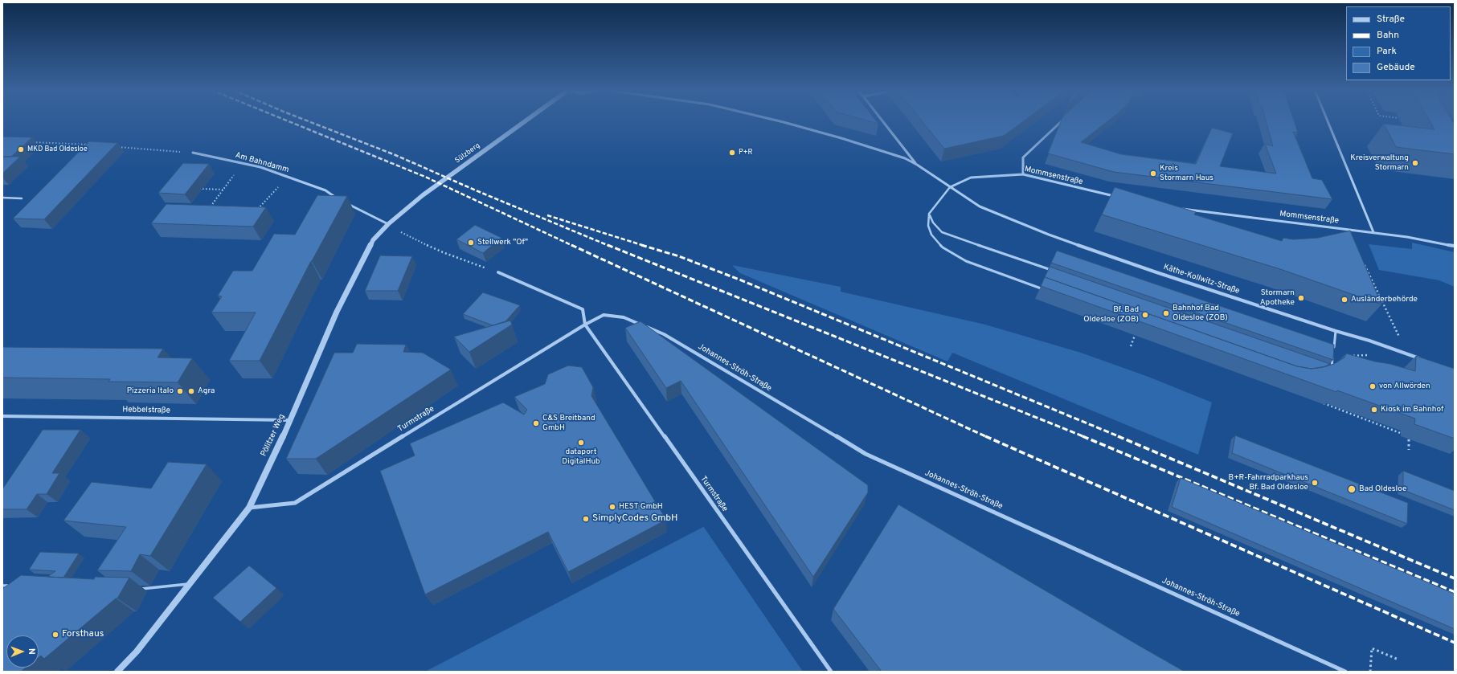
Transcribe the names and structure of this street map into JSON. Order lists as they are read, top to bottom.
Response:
{
  "streets": {
    "street": [
      "Sülzberg",
      "Am Bahndamm",
      "Mommsenstraße",
      "Käthe-Kollwitz-Straße",
      "Johannes-Ströh-Straße",
      "Hebbelstraße",
      "Turmstraße",
      "Pölitzer Weg"
    ]
  },
  "crossings": [
    ["Sülzberg", "Pölitzer Weg"],
    ["Mommsenstraße", "Käthe-Kollwitz-Straße"],
    ["Johannes-Ströh-Straße", "Turmstraße"],
    ["Hebbelstraße", "Pölitzer Weg"],
    ["Turmstraße", "Pölitzer Weg"]
  ],
  "places": [
    "MKD Bad Oldesloe",
    "P+R",
    "Kreisverwaltung Stormarn",
    "Kreis Stormarn Haus",
    "Stellwerk \"Of\"",
    "Stormarn Apotheke",
    "Ausländerbehörde",
    "Bahnhof Bad Oldesloe (ZOB)",
    "Bf. Bad Oldesloe (ZOB)",
    "von Allwörden",
    "Pizzeria Italo",
    "Agra",
    "Kiosk im Bahnhof",
    "C&S Breitband GmbH",
    "dataport DigitalHub",
    "B+R-Fahrradparkhaus Bf. Bad Oldesloe",
    "Bad Oldesloe",
    "HEST GmbH",
    "SimplyCodes GmbH",
    "Forsthaus"
  ],
  "legend": [
    "Straße",
    "Bahn",
    "Park",
    "Gebäude"
  ],
  "north": "right"
}
